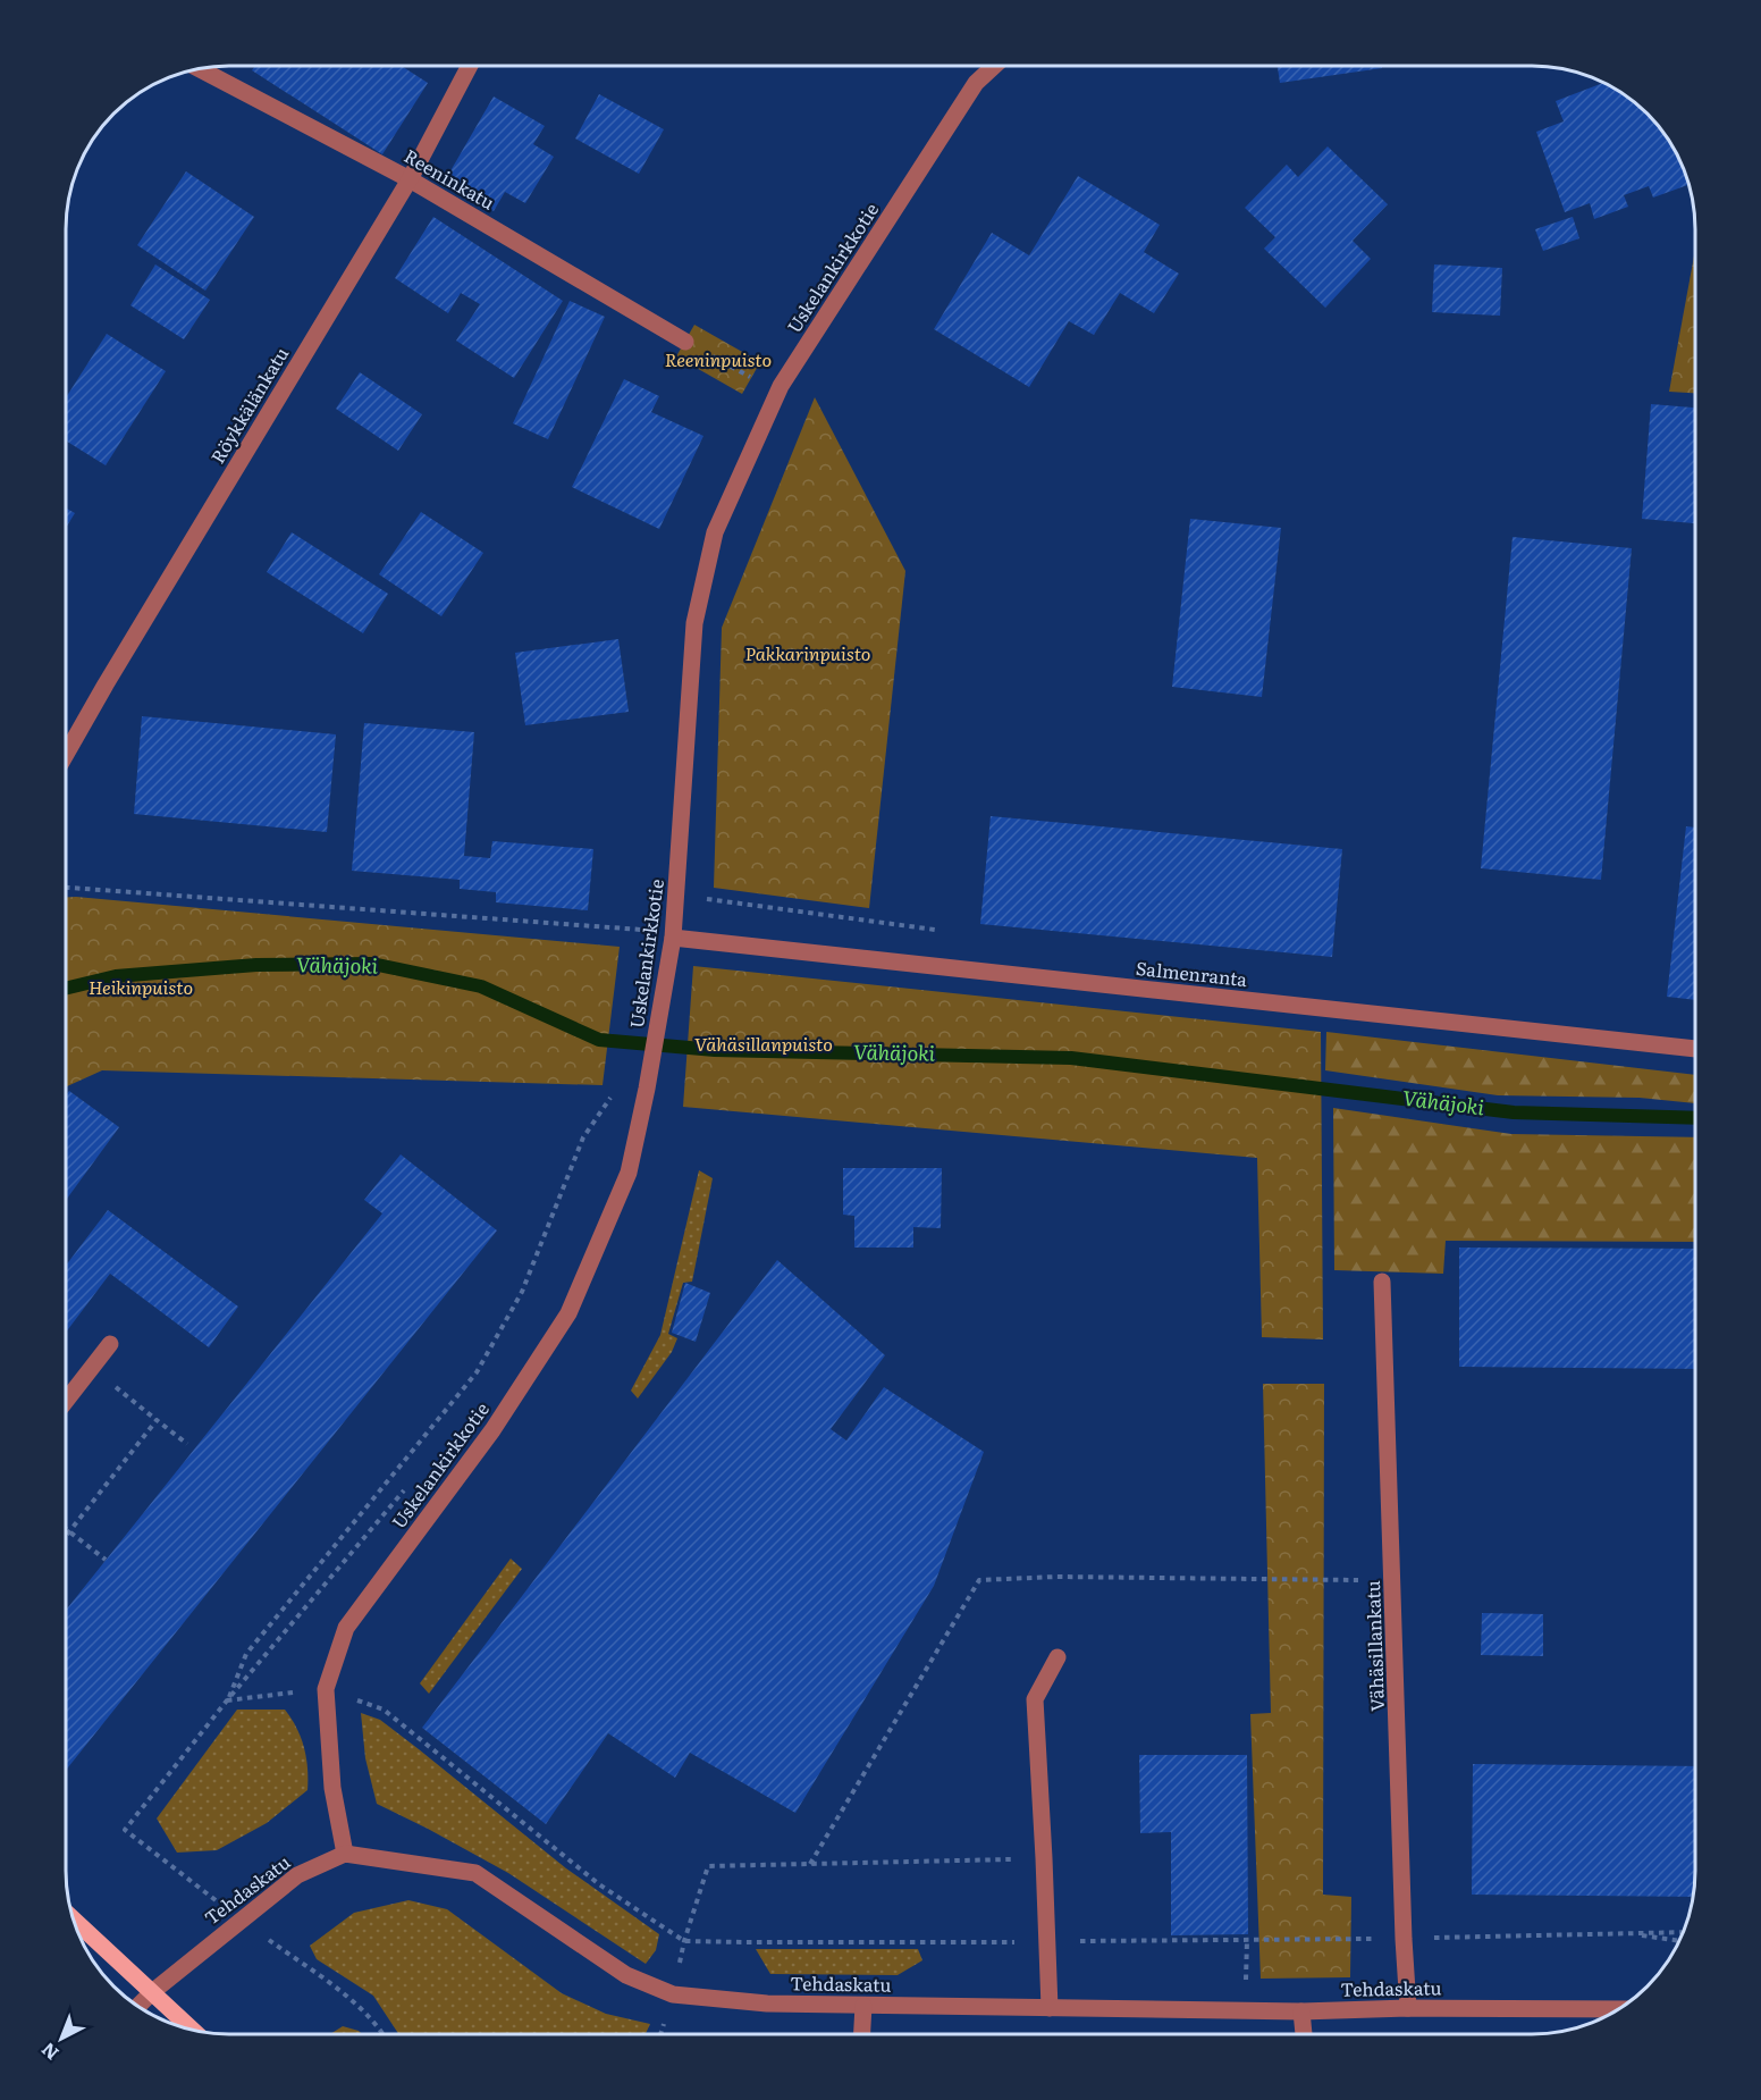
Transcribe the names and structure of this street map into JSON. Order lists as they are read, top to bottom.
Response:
{
  "streets": {
    "street": [
      "Reeninkatu",
      "Uskelankirkkotie",
      "Röykkälänkatu",
      "Salmenranta",
      "Vähäsillankatu",
      "Tehdaskatu"
    ]
  },
  "crossings": [
    ["Reeninkatu", "Röykkälänkatu"],
    ["Uskelankirkkotie", "Salmenranta"],
    ["Uskelankirkkotie", "Tehdaskatu"],
    ["Vähäsillankatu", "Tehdaskatu"]
  ],
  "water": ["Vähäjoki"],
  "parks": [
    "Reeninpuisto",
    "Pakkarinpuisto",
    "Heikinpuisto",
    "Vähäsillanpuisto"
  ],
  "north": "bottom left"
}
